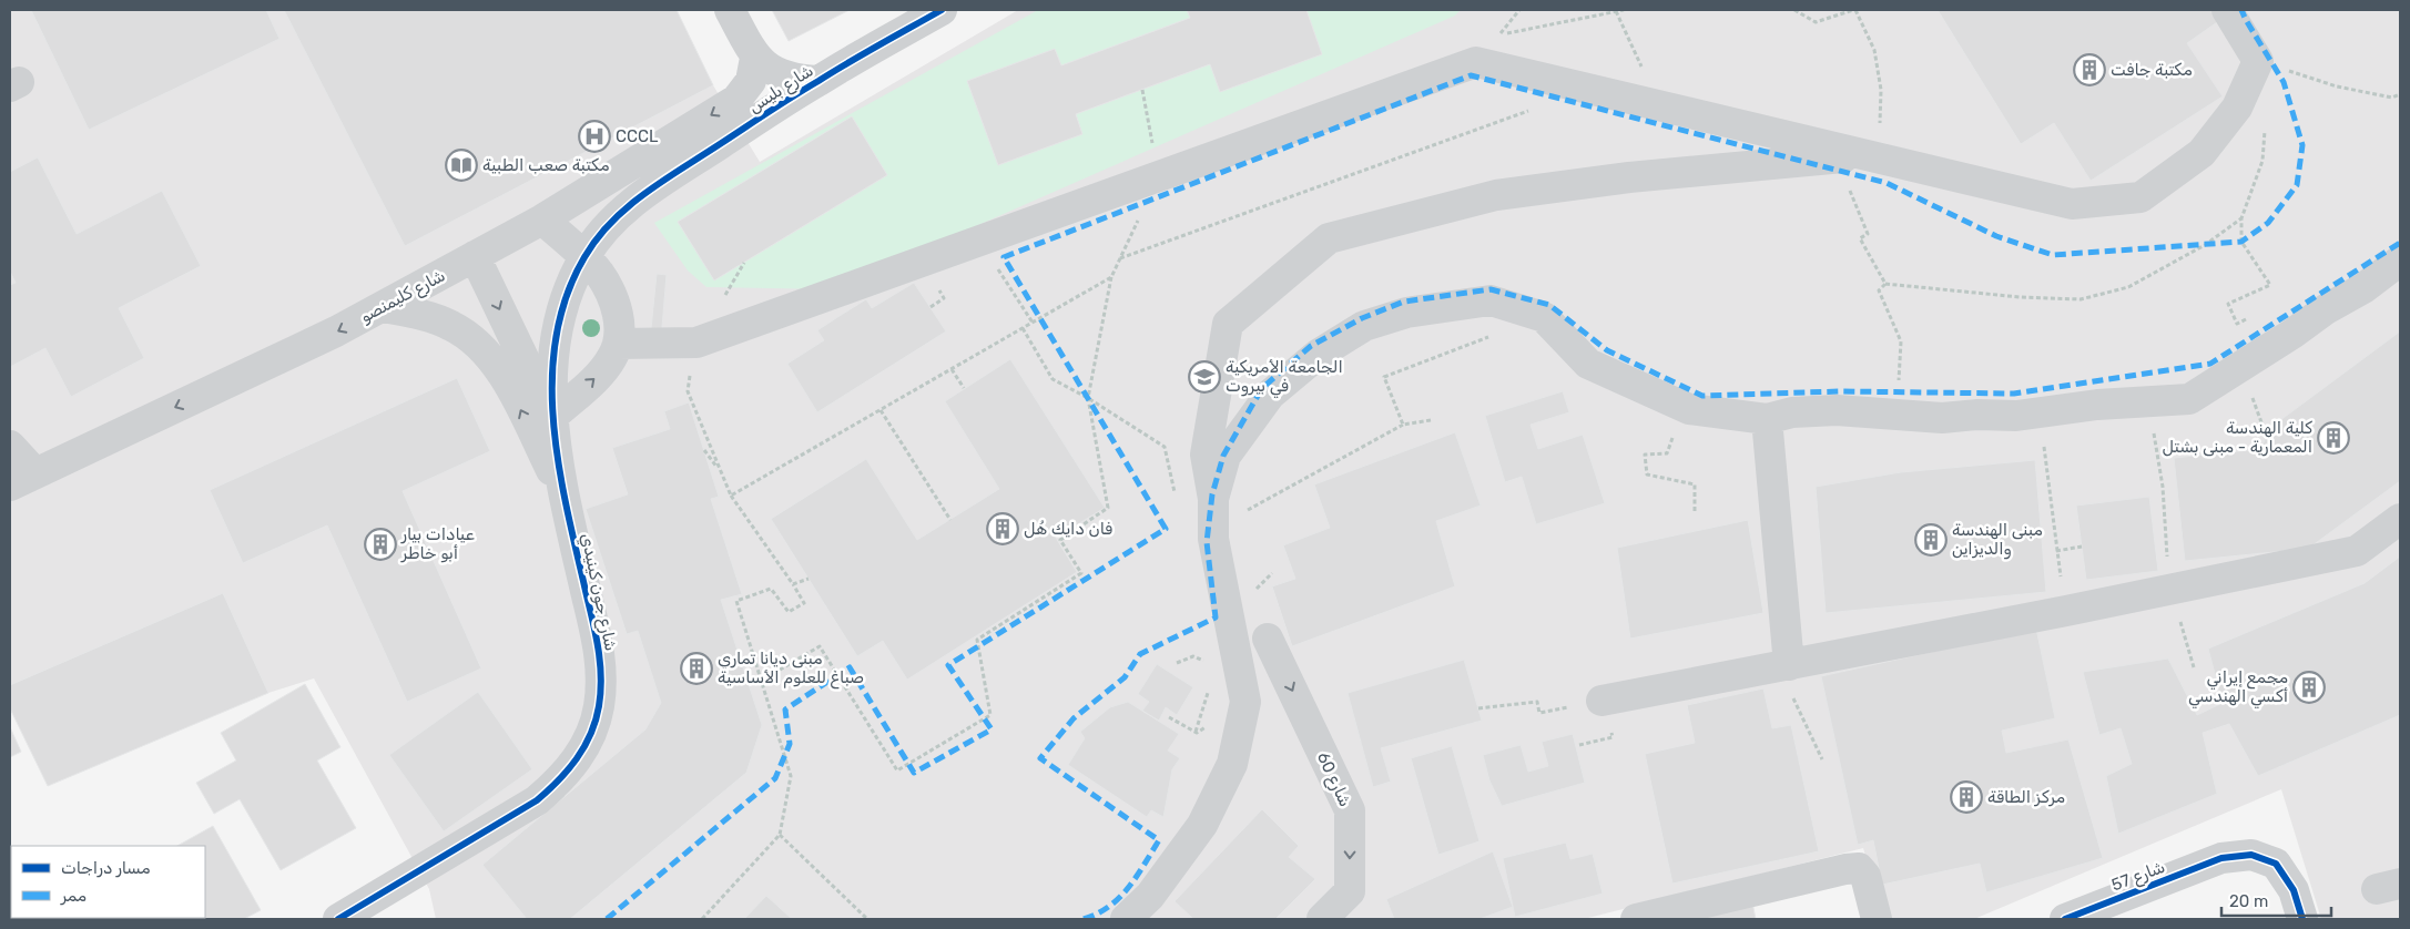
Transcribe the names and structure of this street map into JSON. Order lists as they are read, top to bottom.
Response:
{
  "streets": {
    "street": [
      "شارع بليس",
      "شارع كليمنصو",
      "شارع جون كينيدي",
      "شارع 60",
      "شارع 57"
    ]
  },
  "crossings": [
    ["شارع بليس", "شارع جون كينيدي"]
  ],
  "one_way": ["شارع 60"],
  "places": {
    "building": [
      "مكتبة جافت",
      "كلية الهندسة المعمارية - مبنى بشتل",
      "فان دايك هُل",
      "مبنى الهندسة والديزاين",
      "عيادات بيار أبو خاطر",
      "مبنى ديانا تماري صباغ للعلوم الأساسية",
      "مجمع إيراني أكسي الهندسي",
      "مركز الطاقة"
    ],
    "hospital": ["CCCL"],
    "library": ["مكتبة صعب الطبية"],
    "school or university": ["الجامعة الأمريكية في بيروت"]
  },
  "legend": ["مسار دراجات", "ممر"],
  "scale_bar": "20 m"
}
